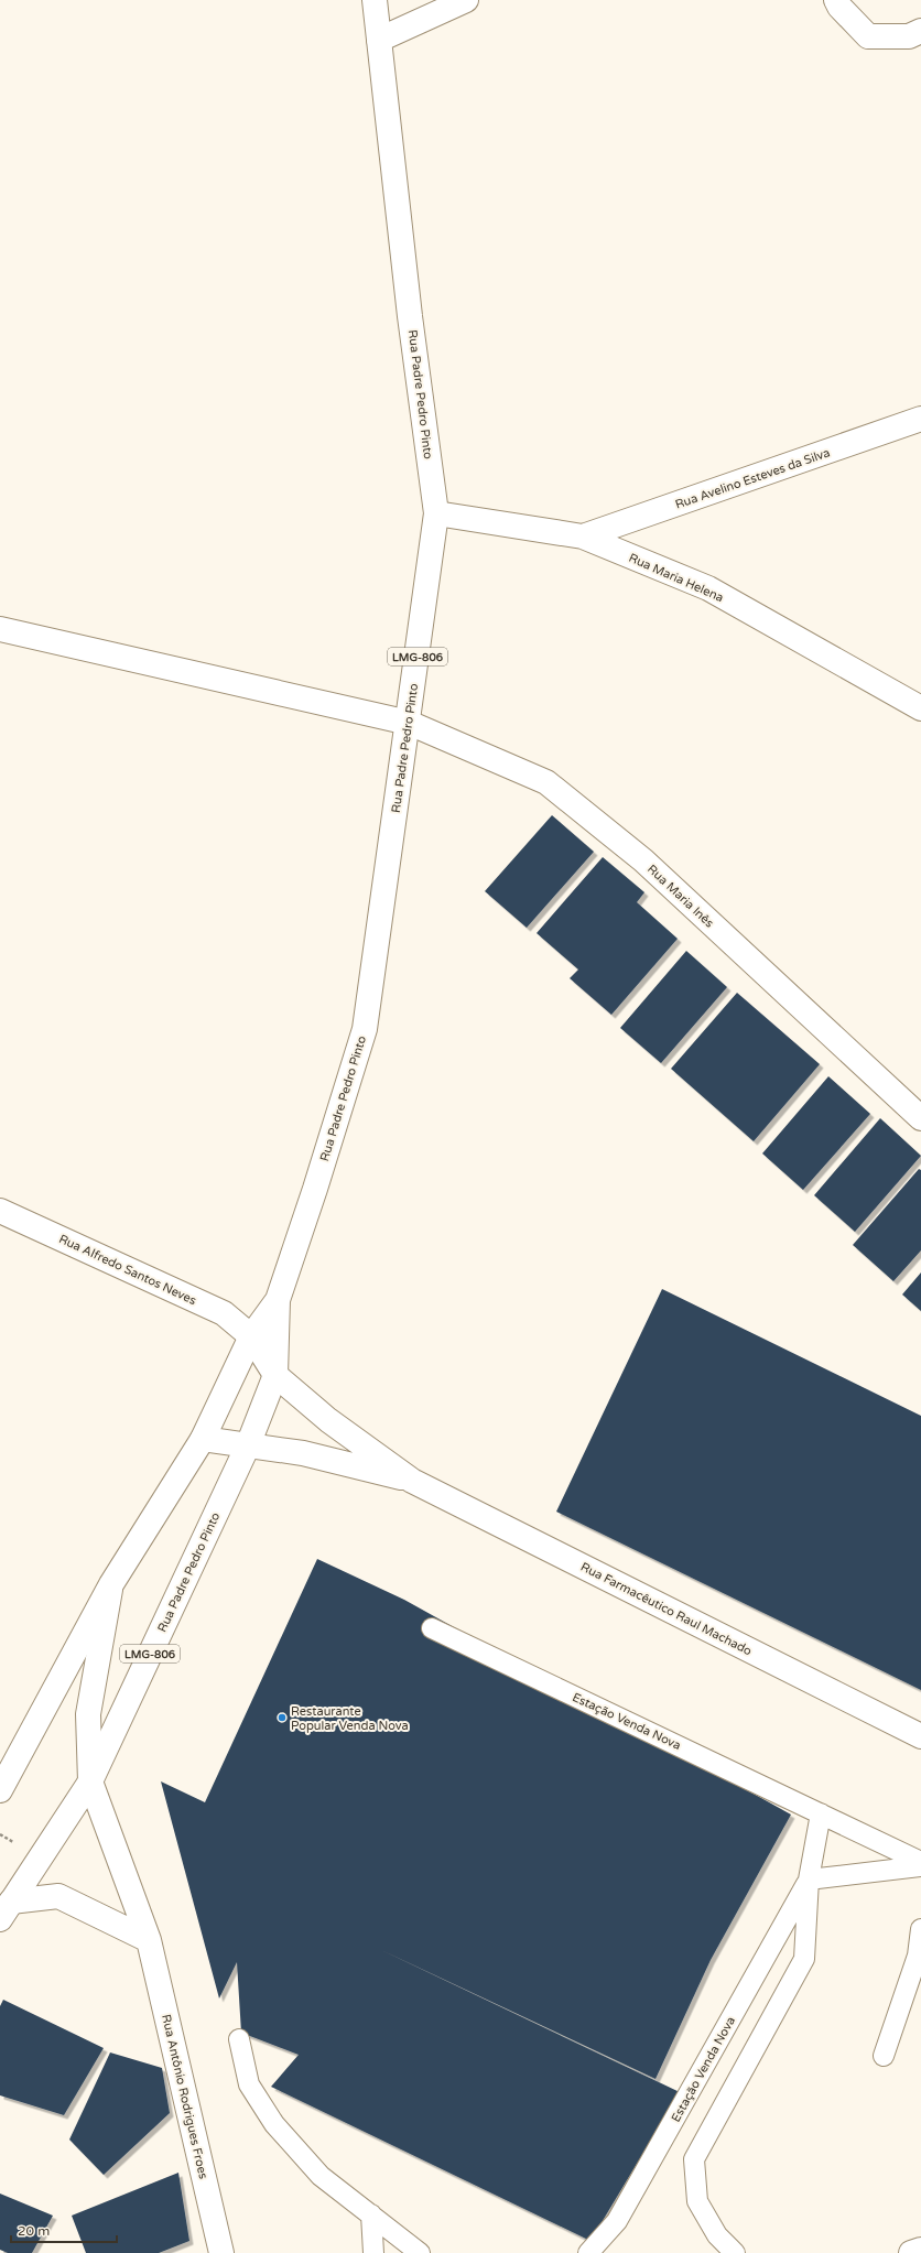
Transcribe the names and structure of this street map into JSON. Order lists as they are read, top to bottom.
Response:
{
  "streets": {
    "main road": [
      "Rua Padre Pedro Pinto",
      "Rua Avelino Esteves da Silva",
      "Rua Maria Helena",
      "LMG-806",
      "Rua Maria Inês",
      "Rua Alfredo Santos Neves",
      "Rua Farmacêutico Raul Machado",
      "Rua Antônio Rodrigues Froes"
    ],
    "lane": ["Estação Venda Nova"]
  },
  "crossings": [
    ["Rua Padre Pedro Pinto", "Rua Maria Helena"],
    ["Rua Padre Pedro Pinto", "Rua Maria Inês"],
    ["Rua Padre Pedro Pinto", "Rua Alfredo Santos Neves"],
    ["Rua Padre Pedro Pinto", "Rua Farmacêutico Raul Machado"],
    ["Rua Padre Pedro Pinto", "Rua Antônio Rodrigues Froes"],
    ["Rua Avelino Esteves da Silva", "Rua Maria Helena"],
    ["Rua Alfredo Santos Neves", "Rua Farmacêutico Raul Machado"]
  ],
  "places": ["Restaurante Popular Venda Nova"],
  "scale_bar": "20 m"
}
